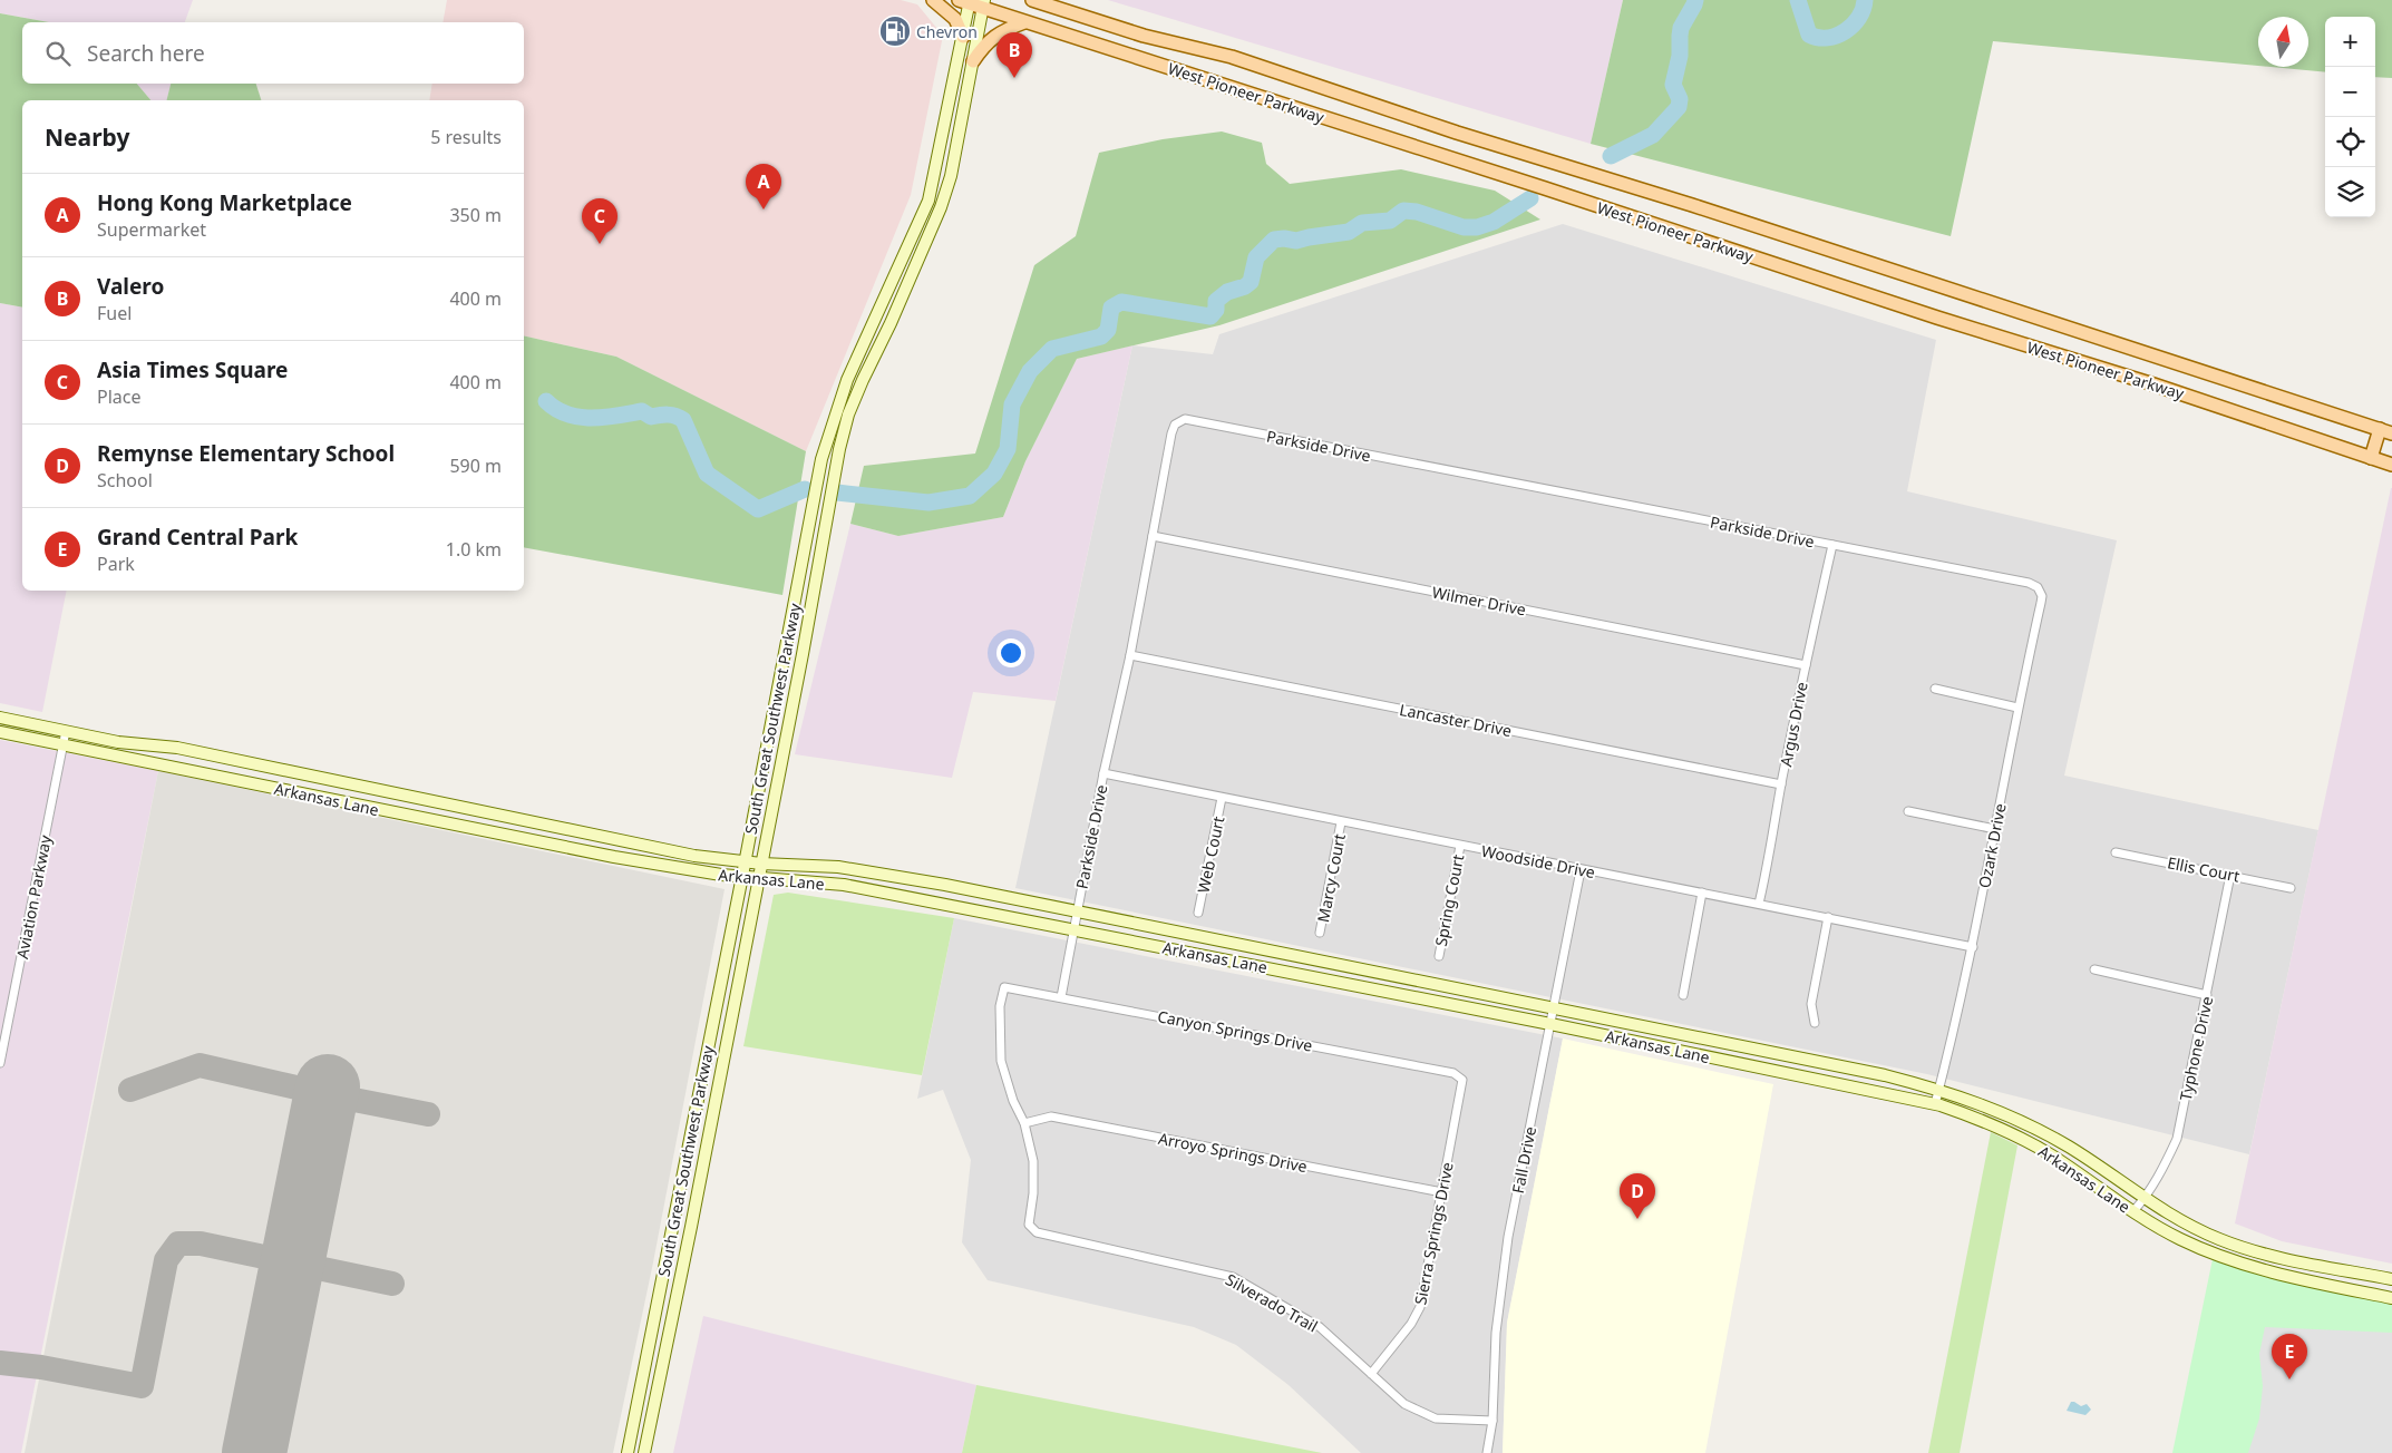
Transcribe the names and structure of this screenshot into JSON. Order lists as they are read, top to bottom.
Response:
{
  "streets": {
    "main road": ["West Pioneer Parkway", "South Great Southwest Parkway", "Arkansas Lane"],
    "street": [
      "Parkside Drive",
      "Wilmer Drive",
      "Lancaster Drive",
      "Argus Drive",
      "Ozark Drive",
      "Web Court",
      "Woodside Drive",
      "Ellis Court",
      "Marcy Court",
      "Aviation Parkway",
      "Spring Court",
      "Canyon Springs Drive",
      "Typhone Drive",
      "Arroyo Springs Drive",
      "Fall Drive",
      "Sierra Springs Drive",
      "Silverado Trail"
    ]
  },
  "crossings": [
    ["West Pioneer Parkway", "South Great Southwest Parkway"],
    ["Parkside Drive", "Wilmer Drive"],
    ["Parkside Drive", "Lancaster Drive"],
    ["Parkside Drive", "Argus Drive"],
    ["Parkside Drive", "Arkansas Lane"],
    ["Parkside Drive", "Ozark Drive"],
    ["Parkside Drive", "Woodside Drive"],
    ["Parkside Drive", "Canyon Springs Drive"],
    ["Wilmer Drive", "Argus Drive"],
    ["South Great Southwest Parkway", "Arkansas Lane"],
    ["Lancaster Drive", "Argus Drive"],
    ["Argus Drive", "Woodside Drive"],
    ["Arkansas Lane", "Ozark Drive"],
    ["Arkansas Lane", "Aviation Parkway"],
    ["Arkansas Lane", "Typhone Drive"],
    ["Arkansas Lane", "Fall Drive"],
    ["Ozark Drive", "Woodside Drive"],
    ["Web Court", "Woodside Drive"],
    ["Woodside Drive", "Marcy Court"],
    ["Woodside Drive", "Spring Court"],
    ["Woodside Drive", "Fall Drive"],
    ["Ellis Court", "Typhone Drive"],
    ["Canyon Springs Drive", "Arroyo Springs Drive"],
    ["Canyon Springs Drive", "Sierra Springs Drive"],
    ["Canyon Springs Drive", "Silverado Trail"],
    ["Arroyo Springs Drive", "Sierra Springs Drive"],
    ["Arroyo Springs Drive", "Silverado Trail"],
    ["Fall Drive", "Silverado Trail"],
    ["Sierra Springs Drive", "Silverado Trail"]
  ],
  "places": {
    "fuel station": ["Chevron"]
  },
  "north": "top",
  "page": {
    "map_buttons": ["+", "−"],
    "search": "Search here",
    "pins": [
      "B",
      "A",
      "C",
      "D",
      "E"
    ],
    "heading": ["Nearby", "5 results"],
    "list": [
      {
        "mark": "A",
        "name": "Hong Kong Marketplace",
        "note": "Supermarket",
        "value": "350 m"
      },
      {
        "mark": "B",
        "name": "Valero",
        "note": "Fuel",
        "value": "400 m"
      },
      {
        "mark": "C",
        "name": "Asia Times Square",
        "note": "Place",
        "value": "400 m"
      },
      {
        "mark": "D",
        "name": "Remynse Elementary School",
        "note": "School",
        "value": "590 m"
      },
      {
        "mark": "E",
        "name": "Grand Central Park",
        "note": "Park",
        "value": "1.0 km"
      }
    ]
  }
}
